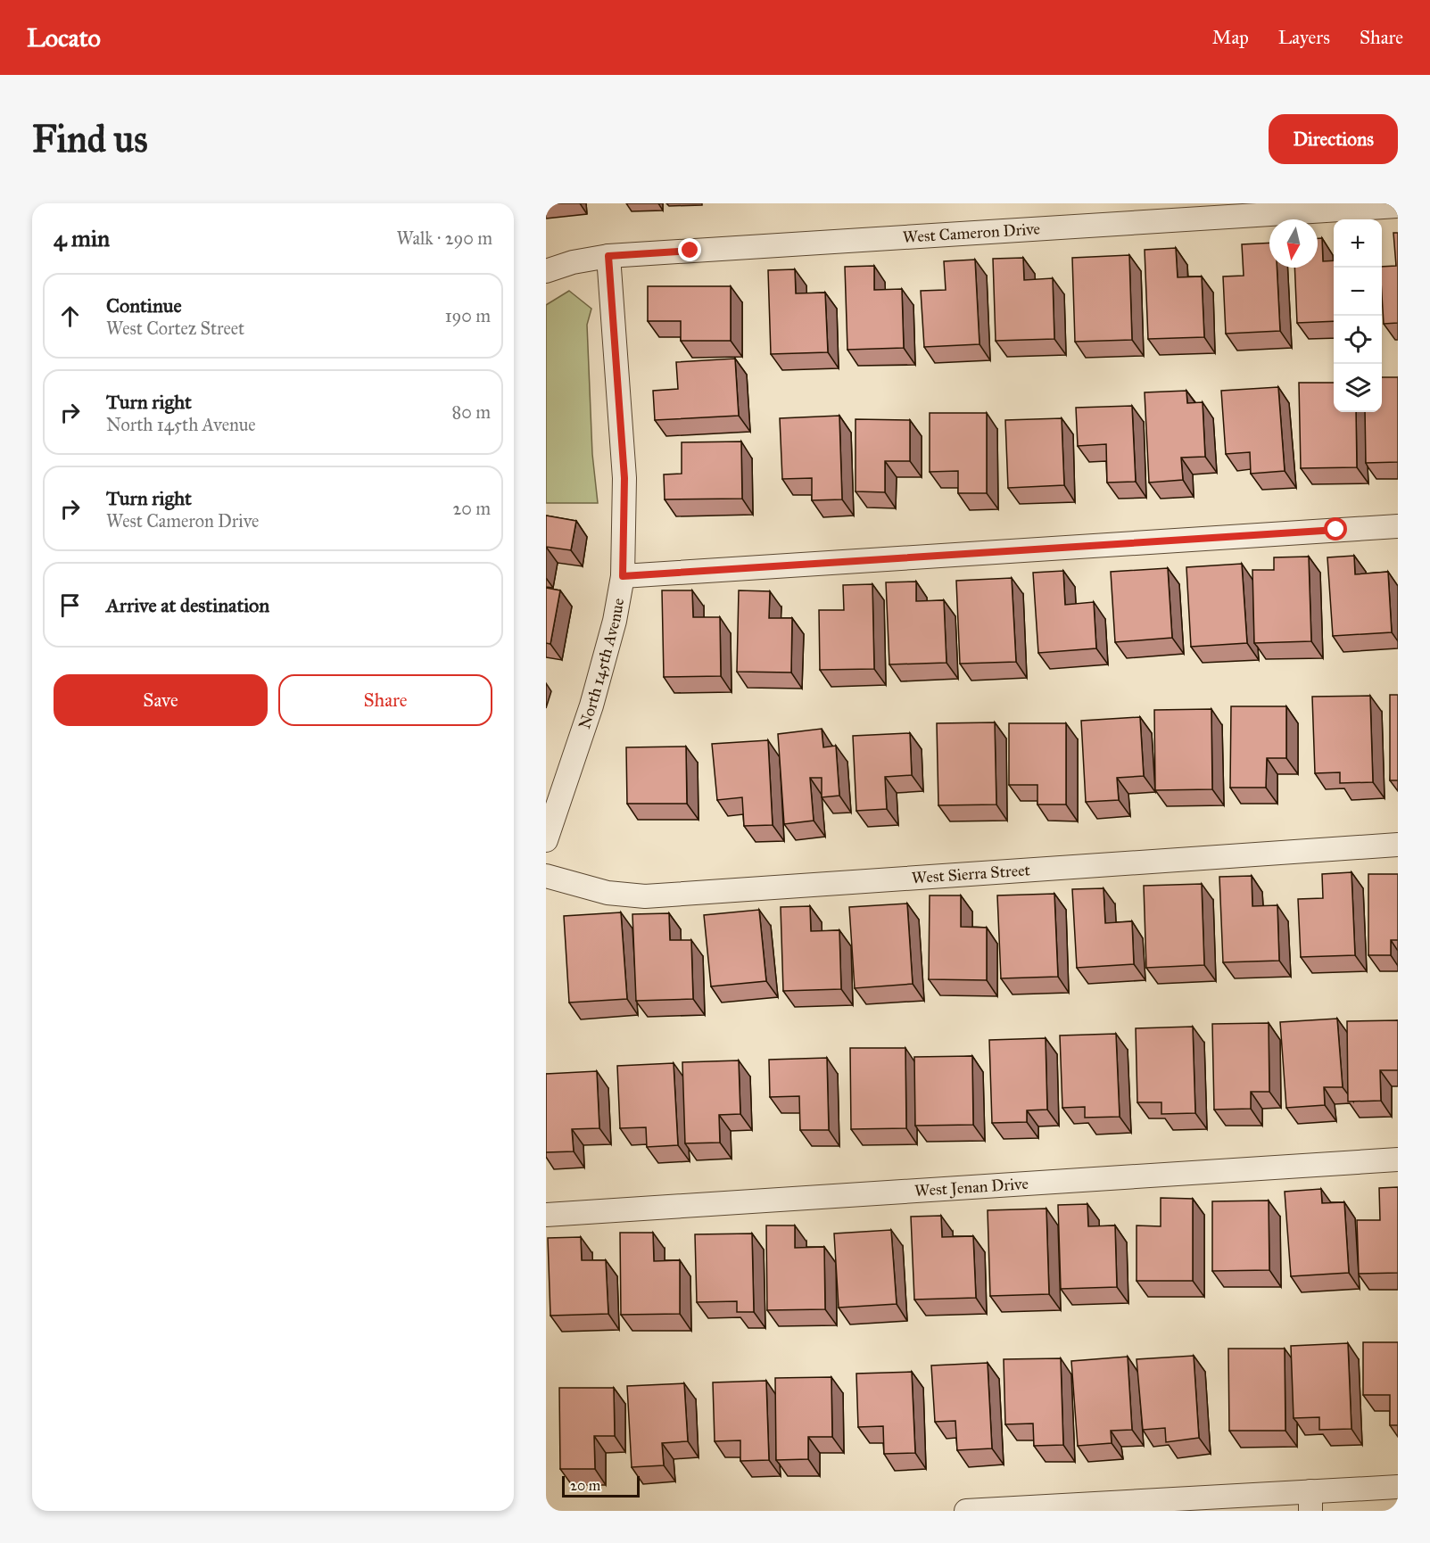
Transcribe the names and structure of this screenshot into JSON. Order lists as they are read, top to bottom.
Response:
{
  "streets": {
    "street": [
      "West Cameron Drive",
      "North 145th Avenue",
      "West Sierra Street",
      "West Jenan Drive"
    ]
  },
  "crossings": [
    ["West Cameron Drive", "North 145th Avenue"]
  ],
  "scale_bar": "20 m",
  "north": "bottom",
  "page": {
    "header": "Locato",
    "nav": ["Map", "Layers", "Share"],
    "buttons": [
      "Directions",
      ["Save", "Share"]
    ],
    "title": "Find us",
    "heading": ["4 min", "Walk · 290 m"],
    "map_buttons": ["+", "−"],
    "list": [
      ["Continue", "West Cortez Street", "190 m"],
      ["Turn right", "North 145th Avenue", "80 m"],
      ["Turn right", "West Cameron Drive", "20 m"],
      "Arrive at destination"
    ],
    "scale": "20 m"
  }
}
